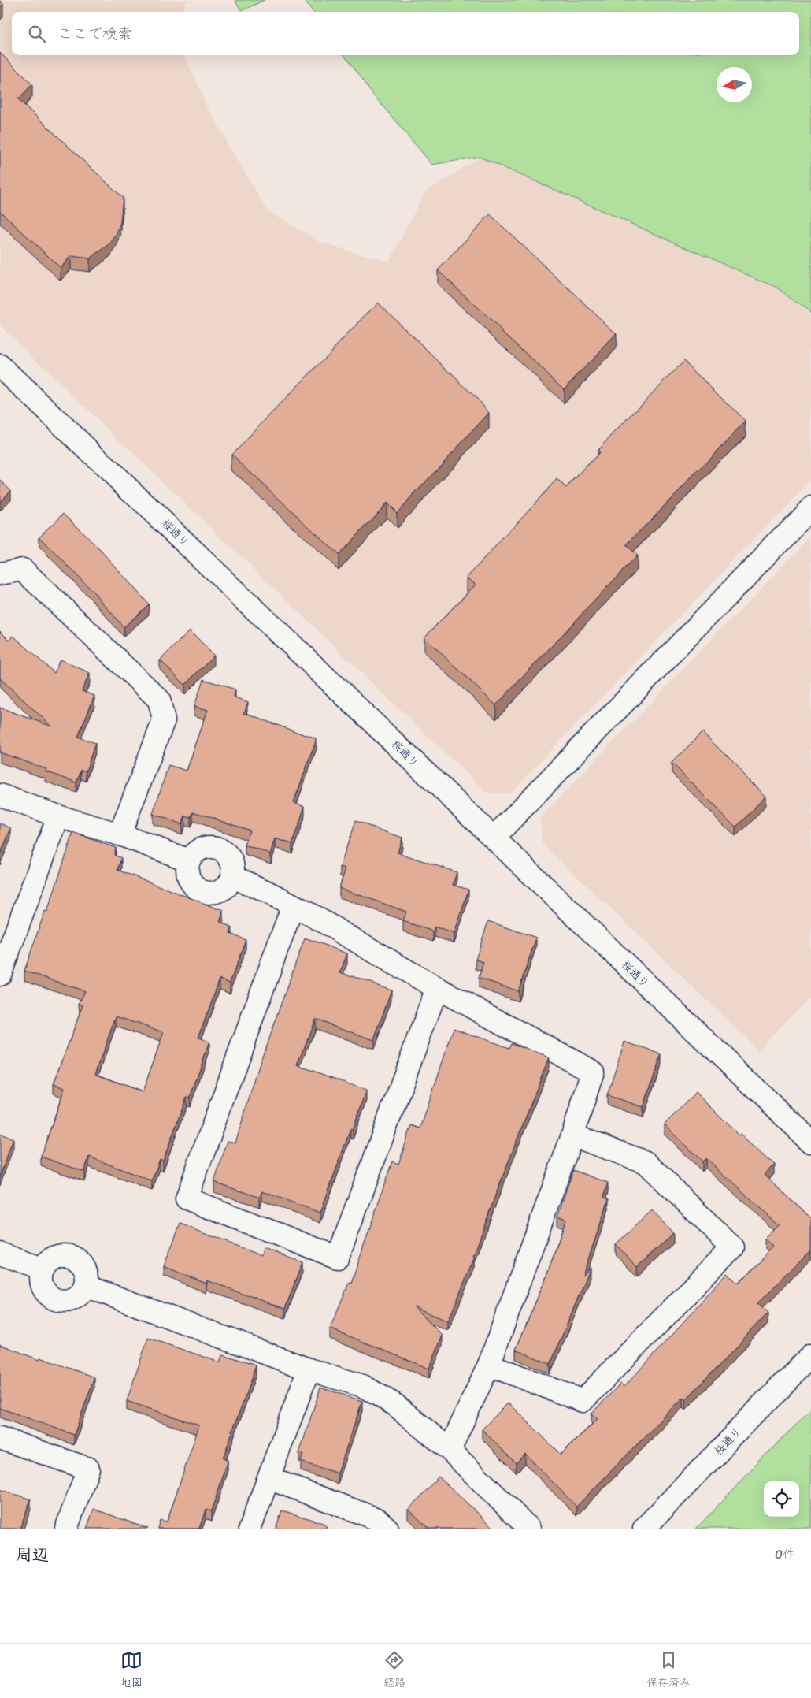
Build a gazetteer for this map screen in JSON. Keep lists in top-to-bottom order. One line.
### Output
{"streets":{"street":["桜通り"]},"north":"left","page":{"search":"ここで検索","heading":["周辺","0件"],"nav":["地図","経路","保存済み"]}}
